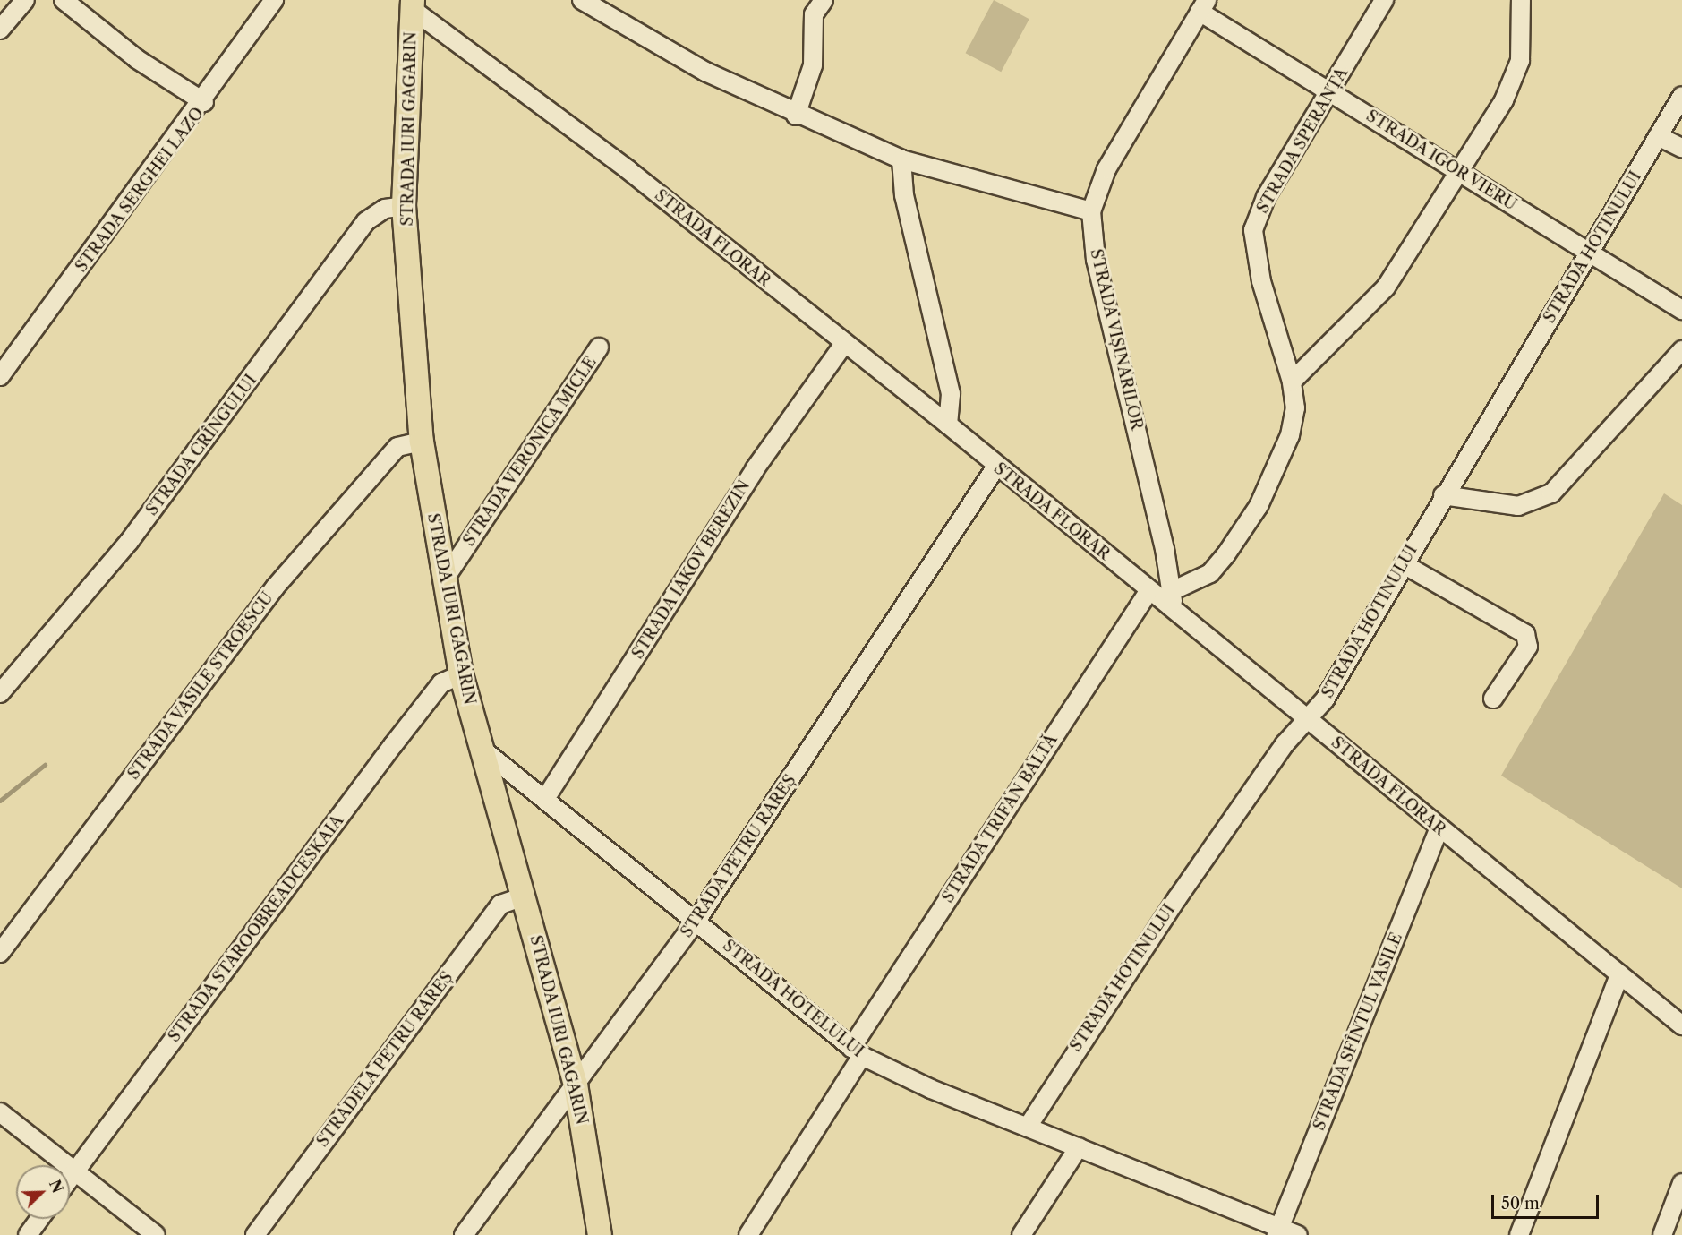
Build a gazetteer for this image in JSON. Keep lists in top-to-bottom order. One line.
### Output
{"streets":{"main road":["STRADA IURI GAGARIN"],"street":["STRADA SPERANȚA","STRADA IGOR VIERU","STRADA SERGHEI LAZO","STRADA FLORAR","STRADA HOTINULUI","STRADA VIȘINARILOR","STRADA CRÎNGULUI","STRADA VERONICA MICLE","STRADA IAKOV BEREZIN","STRADA VASILE STROESCU","STRADA TRIFAN BALTĂ","STRADA PETRU RAREȘ","STRADA STAROOBREADCESKAIA","STRADA HOTELULUI","STRADA SFÎNTUL VASILE","STRADELA PETRU RAREȘ"]},"crossings":[["STRADA IURI GAGARIN","STRADA FLORAR"],["STRADA IURI GAGARIN","STRADA CRÎNGULUI"],["STRADA IURI GAGARIN","STRADA VERONICA MICLE"],["STRADA IURI GAGARIN","STRADA VASILE STROESCU"],["STRADA IURI GAGARIN","STRADA PETRU RAREȘ"],["STRADA IURI GAGARIN","STRADA STAROOBREADCESKAIA"],["STRADA IURI GAGARIN","STRADA HOTELULUI"],["STRADA IURI GAGARIN","STRADELA PETRU RAREȘ"],["STRADA SPERANȚA","STRADA IGOR VIERU"],["STRADA SPERANȚA","STRADA FLORAR"],["STRADA SPERANȚA","STRADA VIȘINARILOR"],["STRADA IGOR VIERU","STRADA HOTINULUI"],["STRADA IGOR VIERU","STRADA VIȘINARILOR"],["STRADA FLORAR","STRADA HOTINULUI"],["STRADA FLORAR","STRADA VIȘINARILOR"],["STRADA FLORAR","STRADA IAKOV BEREZIN"],["STRADA FLORAR","STRADA TRIFAN BALTĂ"],["STRADA FLORAR","STRADA PETRU RAREȘ"],["STRADA FLORAR","STRADA SFÎNTUL VASILE"],["STRADA HOTINULUI","STRADA HOTELULUI"],["STRADA IAKOV BEREZIN","STRADA HOTELULUI"],["STRADA TRIFAN BALTĂ","STRADA HOTELULUI"],["STRADA PETRU RAREȘ","STRADA HOTELULUI"],["STRADA HOTELULUI","STRADA SFÎNTUL VASILE"]],"scale_bar":"50 m","north":"top right"}
